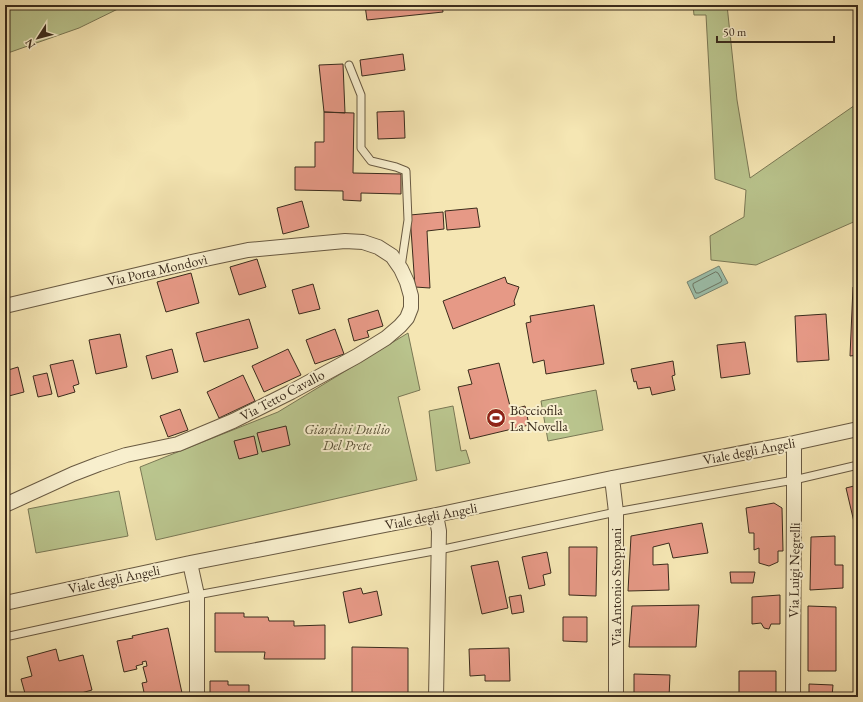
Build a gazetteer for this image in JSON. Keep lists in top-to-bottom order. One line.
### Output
{"streets":{"street":["Via Porta Mondovì","Via Tetto Cavallo","Viale degli Angeli","Via Luigi Negrelli","Via Antonio Stoppani"]},"crossings":[["Via Porta Mondovì","Via Tetto Cavallo"],["Viale degli Angeli","Via Luigi Negrelli"],["Viale degli Angeli","Via Antonio Stoppani"]],"parks":["Giardini Duilio Del Prete"],"places":{"sports":["Bocciofila La Novella"]},"scale_bar":"50 m","north":"bottom left"}
